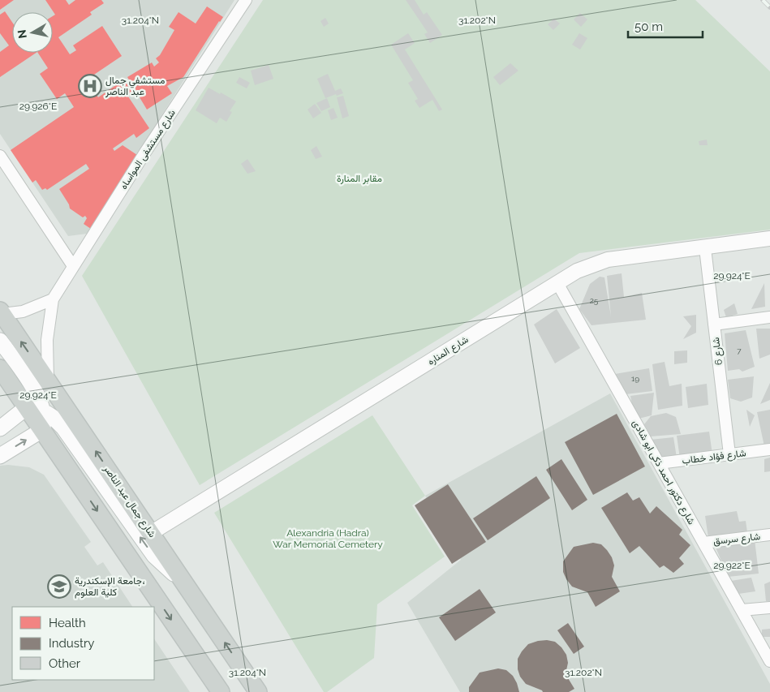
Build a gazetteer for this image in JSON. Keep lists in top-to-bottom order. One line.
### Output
{"streets":{"main road":["شارع جمال عبد الناصر"],"street":["شارع مستشفى المواساه","شارع المناره","شارع 6","شارع فؤاد خطاب","شارع دكتور احمد ذكى ابو شادى","شارع سرسق"]},"crossings":[["شارع مستشفى المواساه","شارع جمال عبد الناصر"],["شارع المناره","شارع 6"],["شارع المناره","شارع دكتور احمد ذكى ابو شادى"],["شارع المناره","شارع جمال عبد الناصر"],["شارع 6","شارع فؤاد خطاب"],["شارع فؤاد خطاب","شارع دكتور احمد ذكى ابو شادى"],["شارع دكتور احمد ذكى ابو شادى","شارع سرسق"]],"parks":["مقابر المنارة","Alexandria (Hadra) War Memorial Cemetery"],"places":{"hospital":["مستشفي جمال عبد الناصر"],"school or university":["جامعة الإسكندرية، كلية العلوم"]},"house_numbers":["25","7","19"],"legend":["Health","Industry","Other"],"scale_bar":"50 m","north":"left","coordinates":["31.204°N","31.202°N","29.926°E","29.924°E","29.922°E"]}
